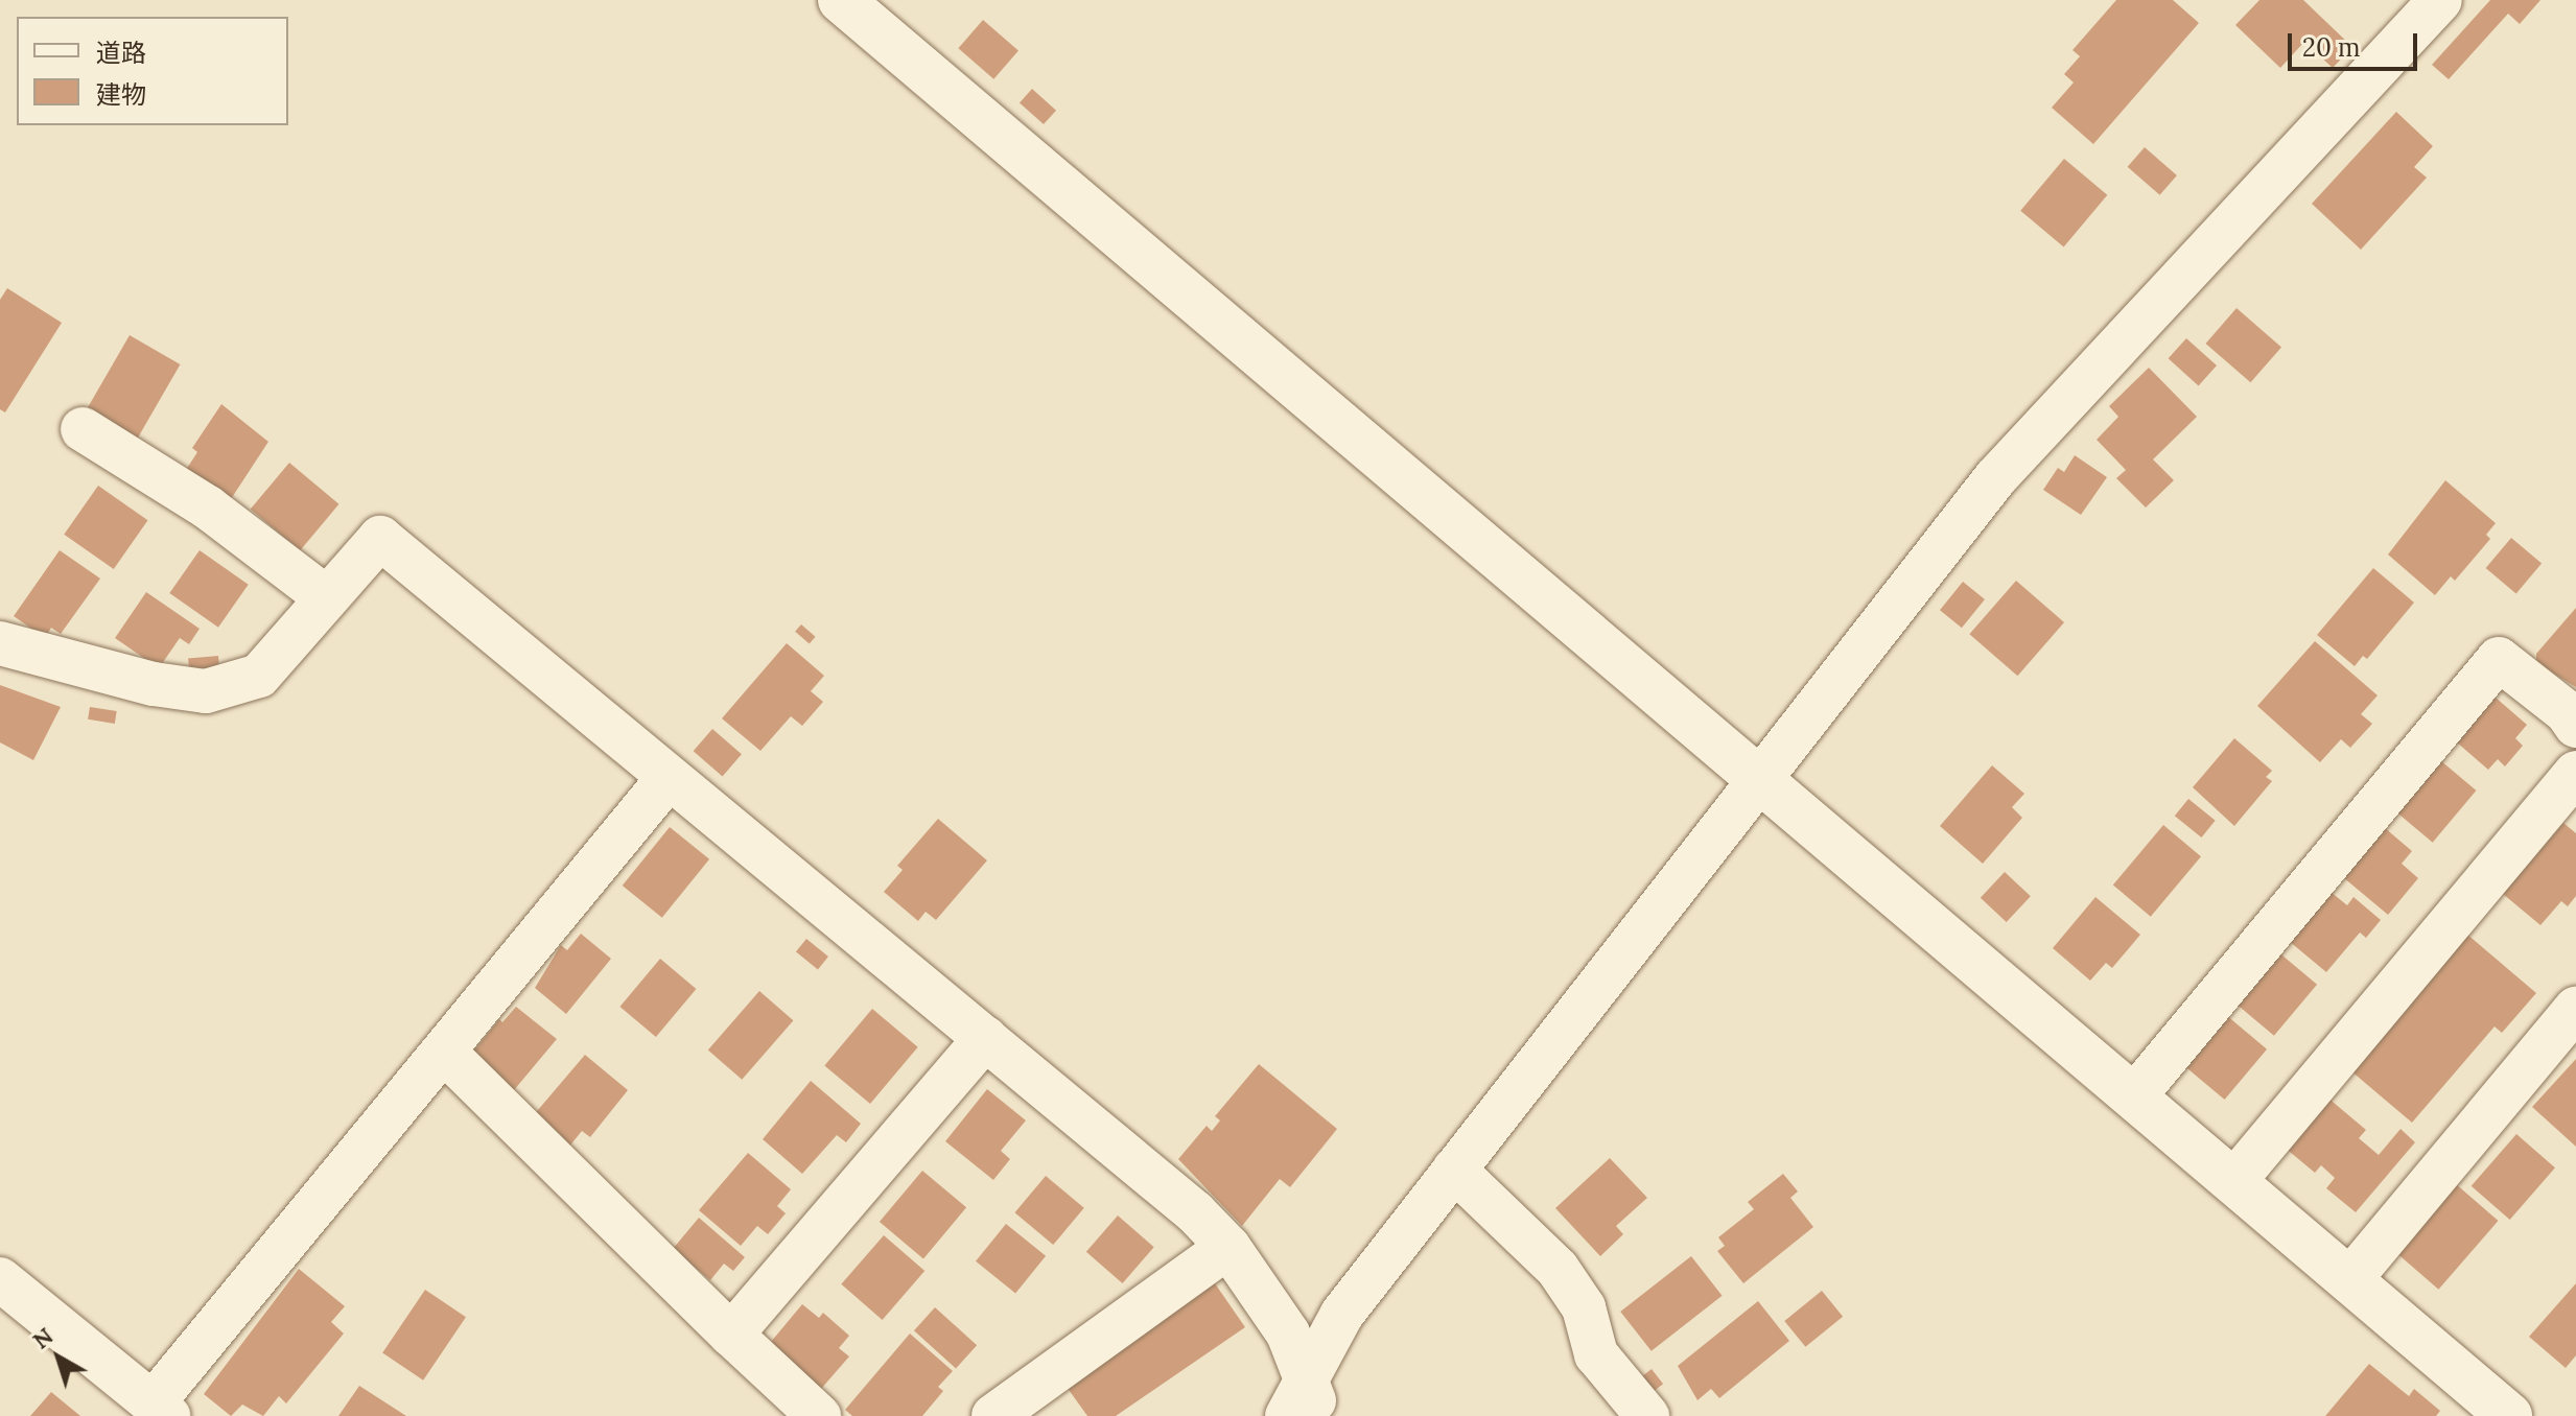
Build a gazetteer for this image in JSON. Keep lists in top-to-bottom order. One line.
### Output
{"legend":["道路","建物"],"scale_bar":"20 m","north":"top left"}
